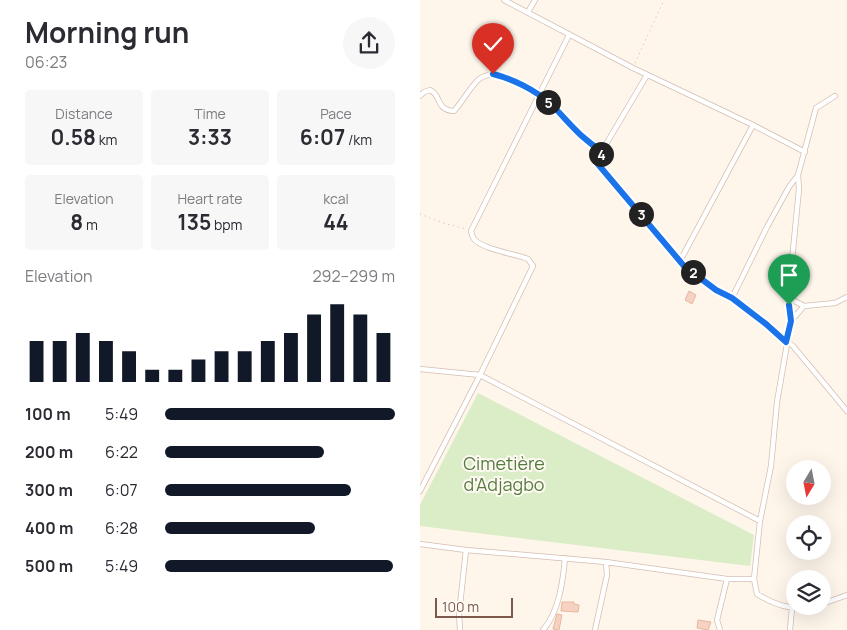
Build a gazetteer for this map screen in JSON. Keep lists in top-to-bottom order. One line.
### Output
{"parks":["Cimetière d'Adjagbo"],"scale_bar":"100 m","north":"bottom","page":{"heading":["Morning run","06:23"],"stats":[["Distance","0.58 km"],["Time","3:33"],["Pace","6:07 /km"],["Elevation","8 m"],["Heart rate","135 bpm"],["kcal","44"]],"pins":["5","4","3","2"],"chart":["Elevation","292–299 m"],"list":[{"name":"100 m","note":"5:49"},{"name":"200 m","note":"6:22"},{"name":"300 m","note":"6:07"},{"name":"400 m","note":"6:28"},{"name":"500 m","note":"5:49"}],"scale":"100 m"}}
